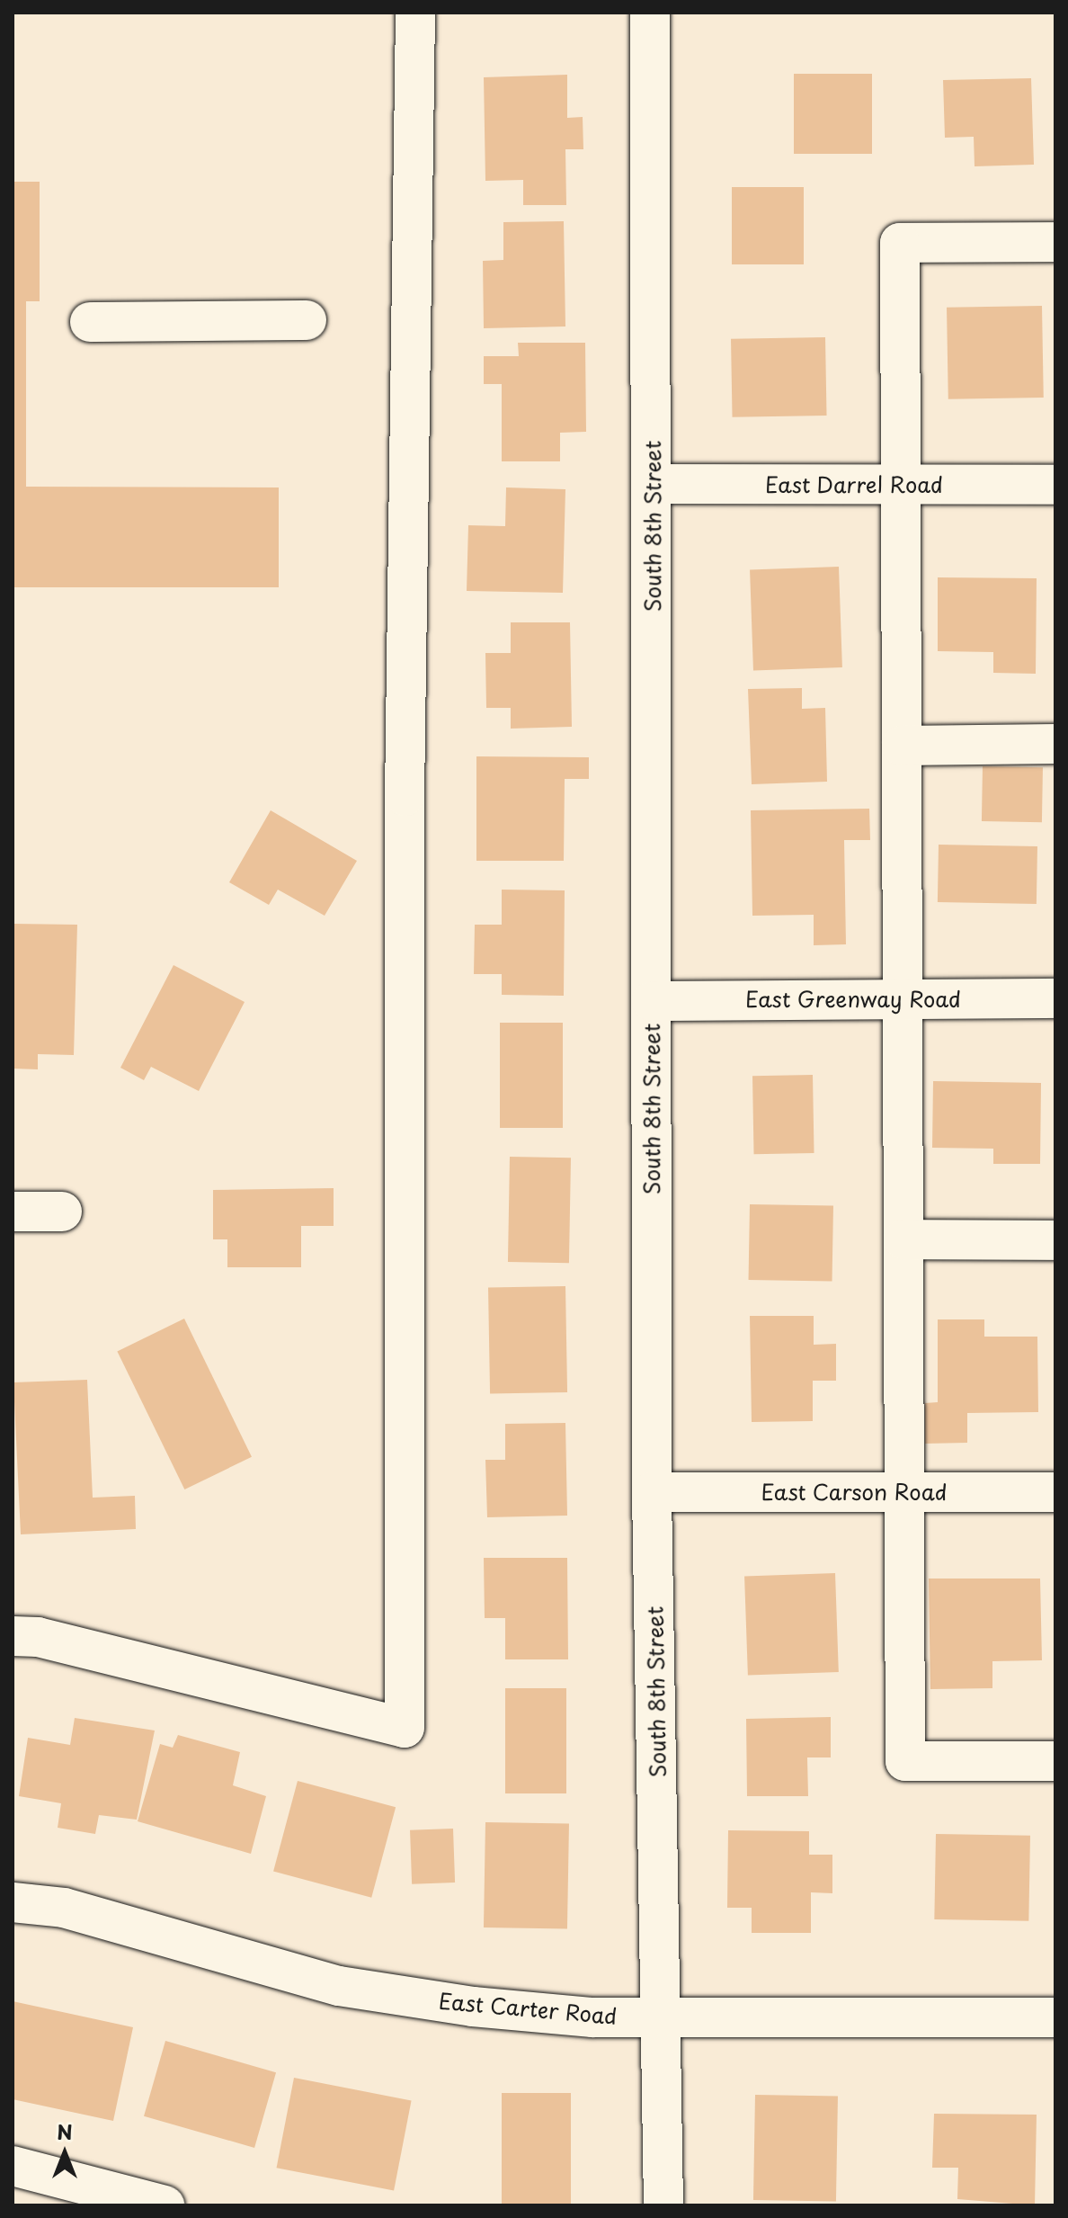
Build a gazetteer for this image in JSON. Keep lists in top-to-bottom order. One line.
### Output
{"streets":{"street":["East Darrel Road","South 8th Street","East Greenway Road","East Carson Road","East Carter Road"]},"crossings":[["East Darrel Road","South 8th Street"],["South 8th Street","East Greenway Road"],["South 8th Street","East Carson Road"],["South 8th Street","East Carter Road"]],"north":"top"}
